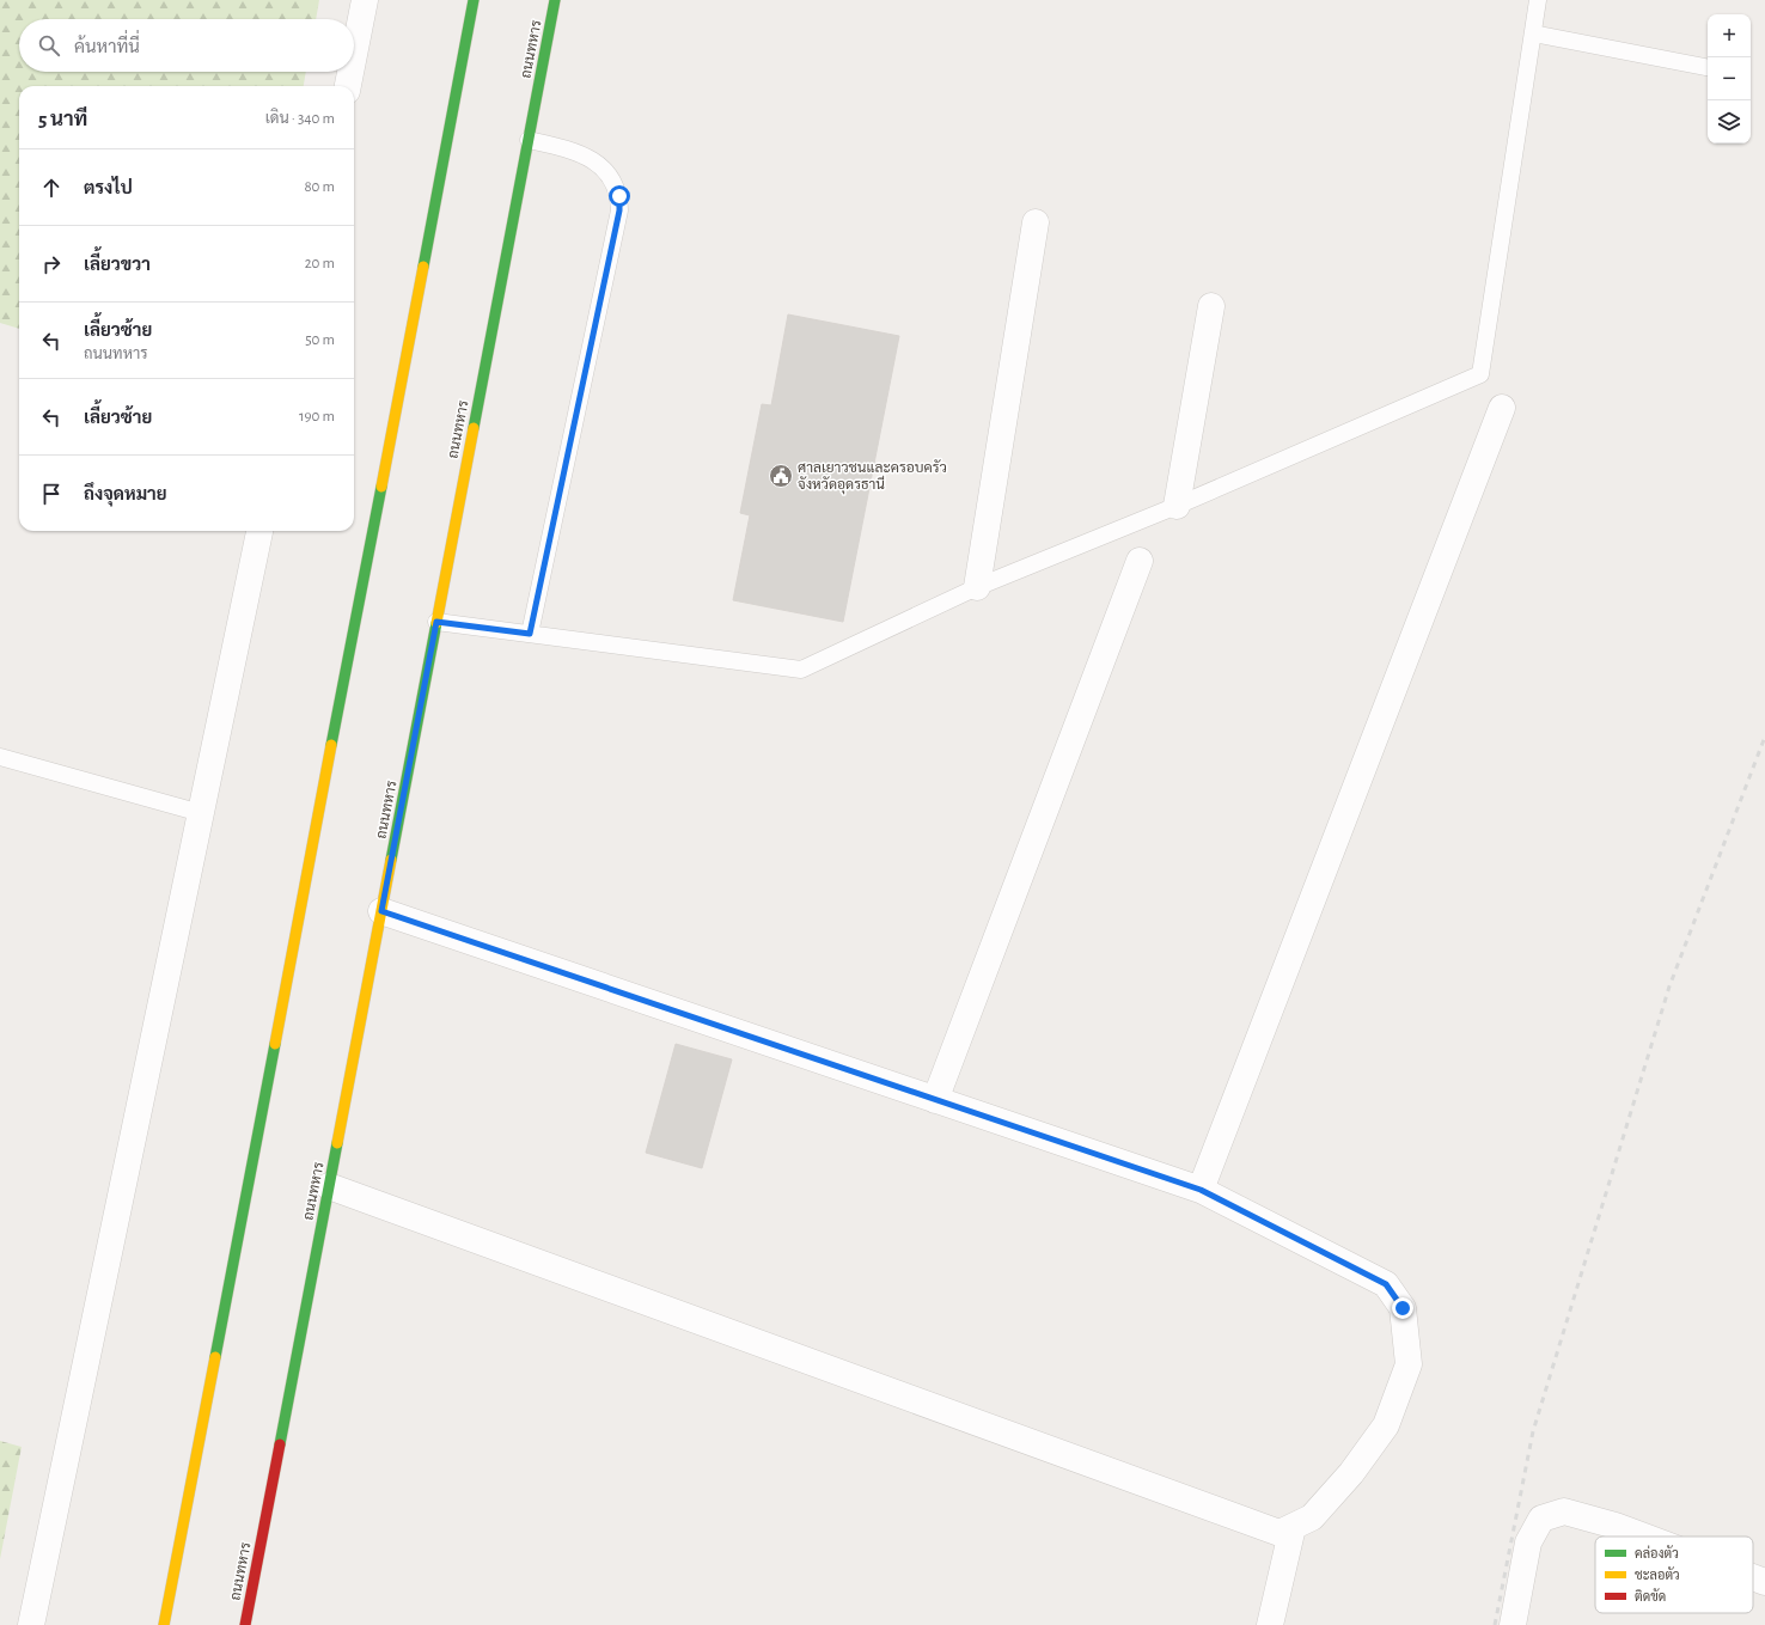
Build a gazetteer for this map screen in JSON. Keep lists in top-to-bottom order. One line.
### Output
{"streets":{"main road":["ถนนทหาร"]},"places":{"public building":["ศาลเยาวชนและครอบครัว จังหวัดอุดรธานี"]},"legend":["คล่องตัว","ชะลอตัว","ติดขัด"],"page":{"map_buttons":["+","−"],"search":"ค้นหาที่นี่","heading":["5 นาที","เดิน · 340 m"],"list":[["ตรงไป","80 m"],["เลี้ยวขวา","20 m"],["เลี้ยวซ้าย","ถนนทหาร","50 m"],["เลี้ยวซ้าย","190 m"],"ถึงจุดหมาย"]}}
